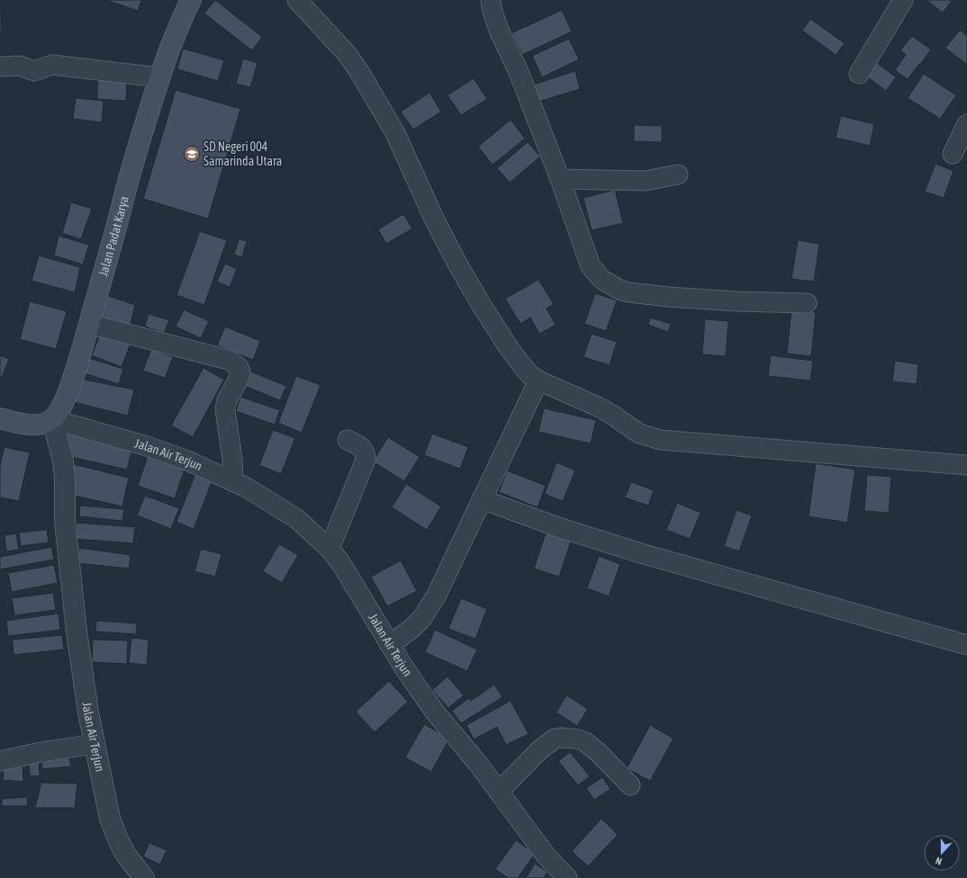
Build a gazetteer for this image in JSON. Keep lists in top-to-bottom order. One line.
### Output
{"streets":{"main road":["Jalan Padat Karya"],"street":["Jalan Air Terjun"]},"crossings":[["Jalan Padat Karya","Jalan Air Terjun"]],"places":{"school or university":["SD Negeri 004 Samarinda Utara"]},"north":"bottom"}
